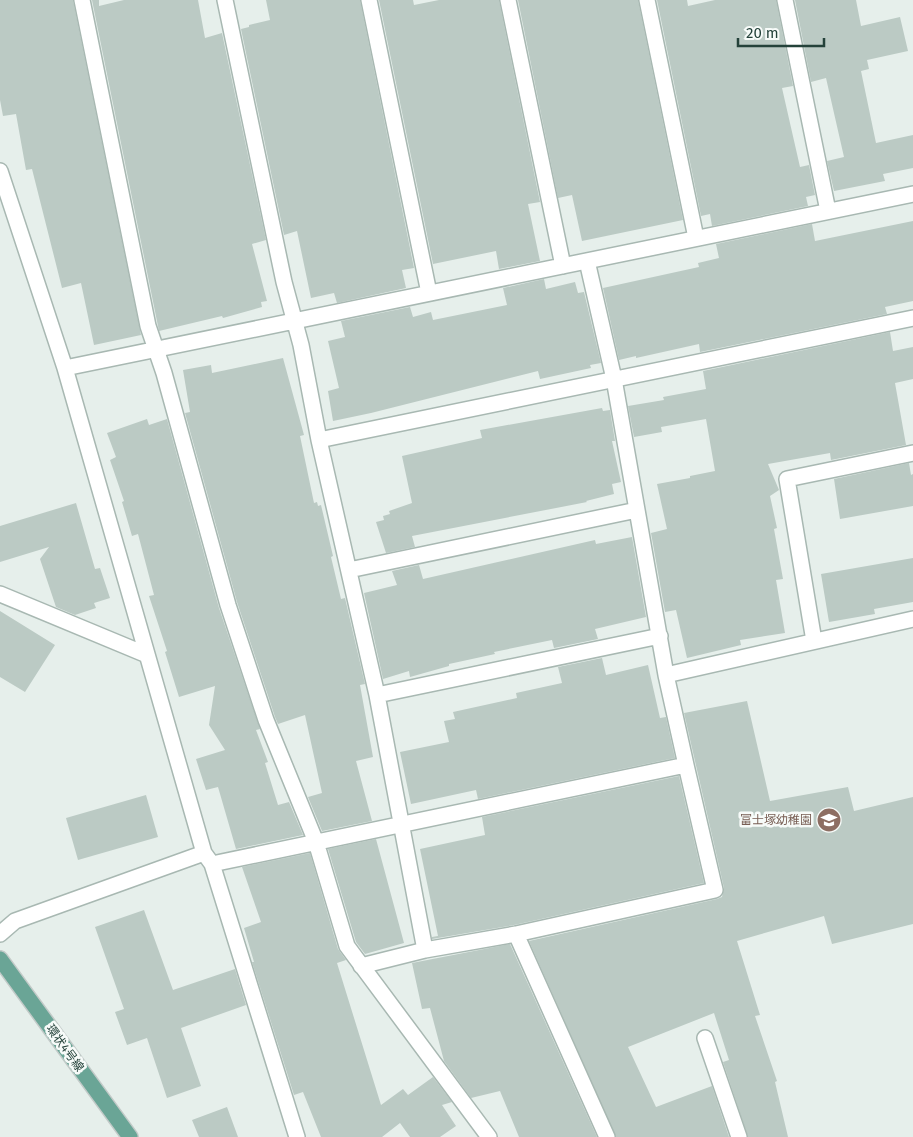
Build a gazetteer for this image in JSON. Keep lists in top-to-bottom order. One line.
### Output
{"streets":{"main road":["環状4号線"]},"places":{"school or university":["富士塚幼稚園"]},"scale_bar":"20 m"}
